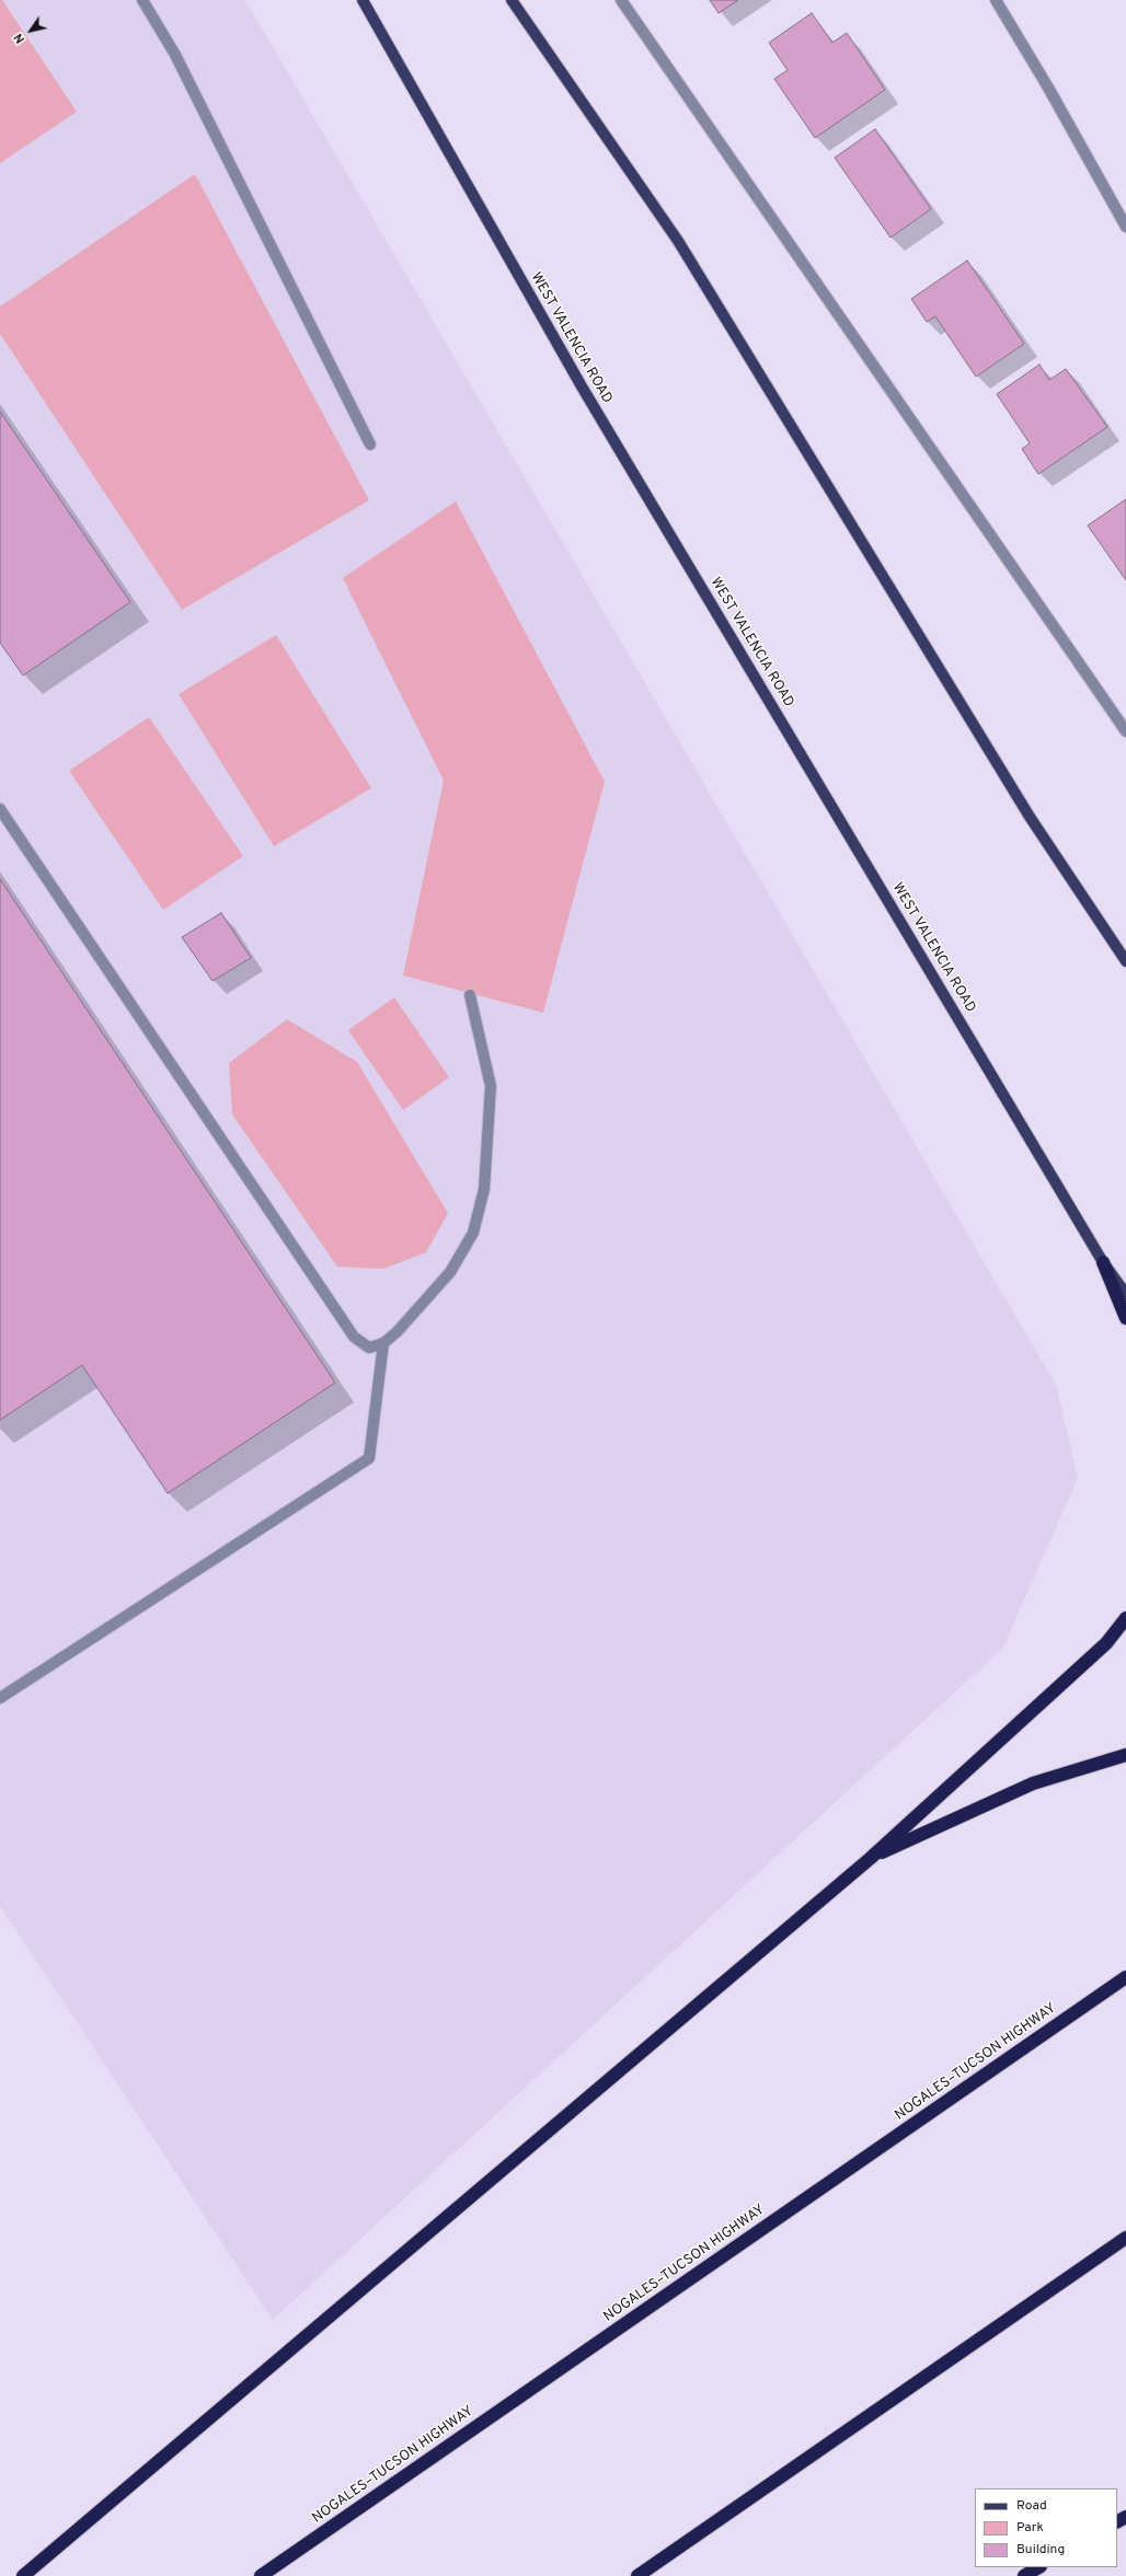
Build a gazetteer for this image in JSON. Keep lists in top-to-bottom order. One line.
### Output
{"streets":{"highway":["NOGALES–TUCSON HIGHWAY"],"main road":["WEST VALENCIA ROAD"]},"legend":["Road","Park","Building"],"north":"bottom left"}
